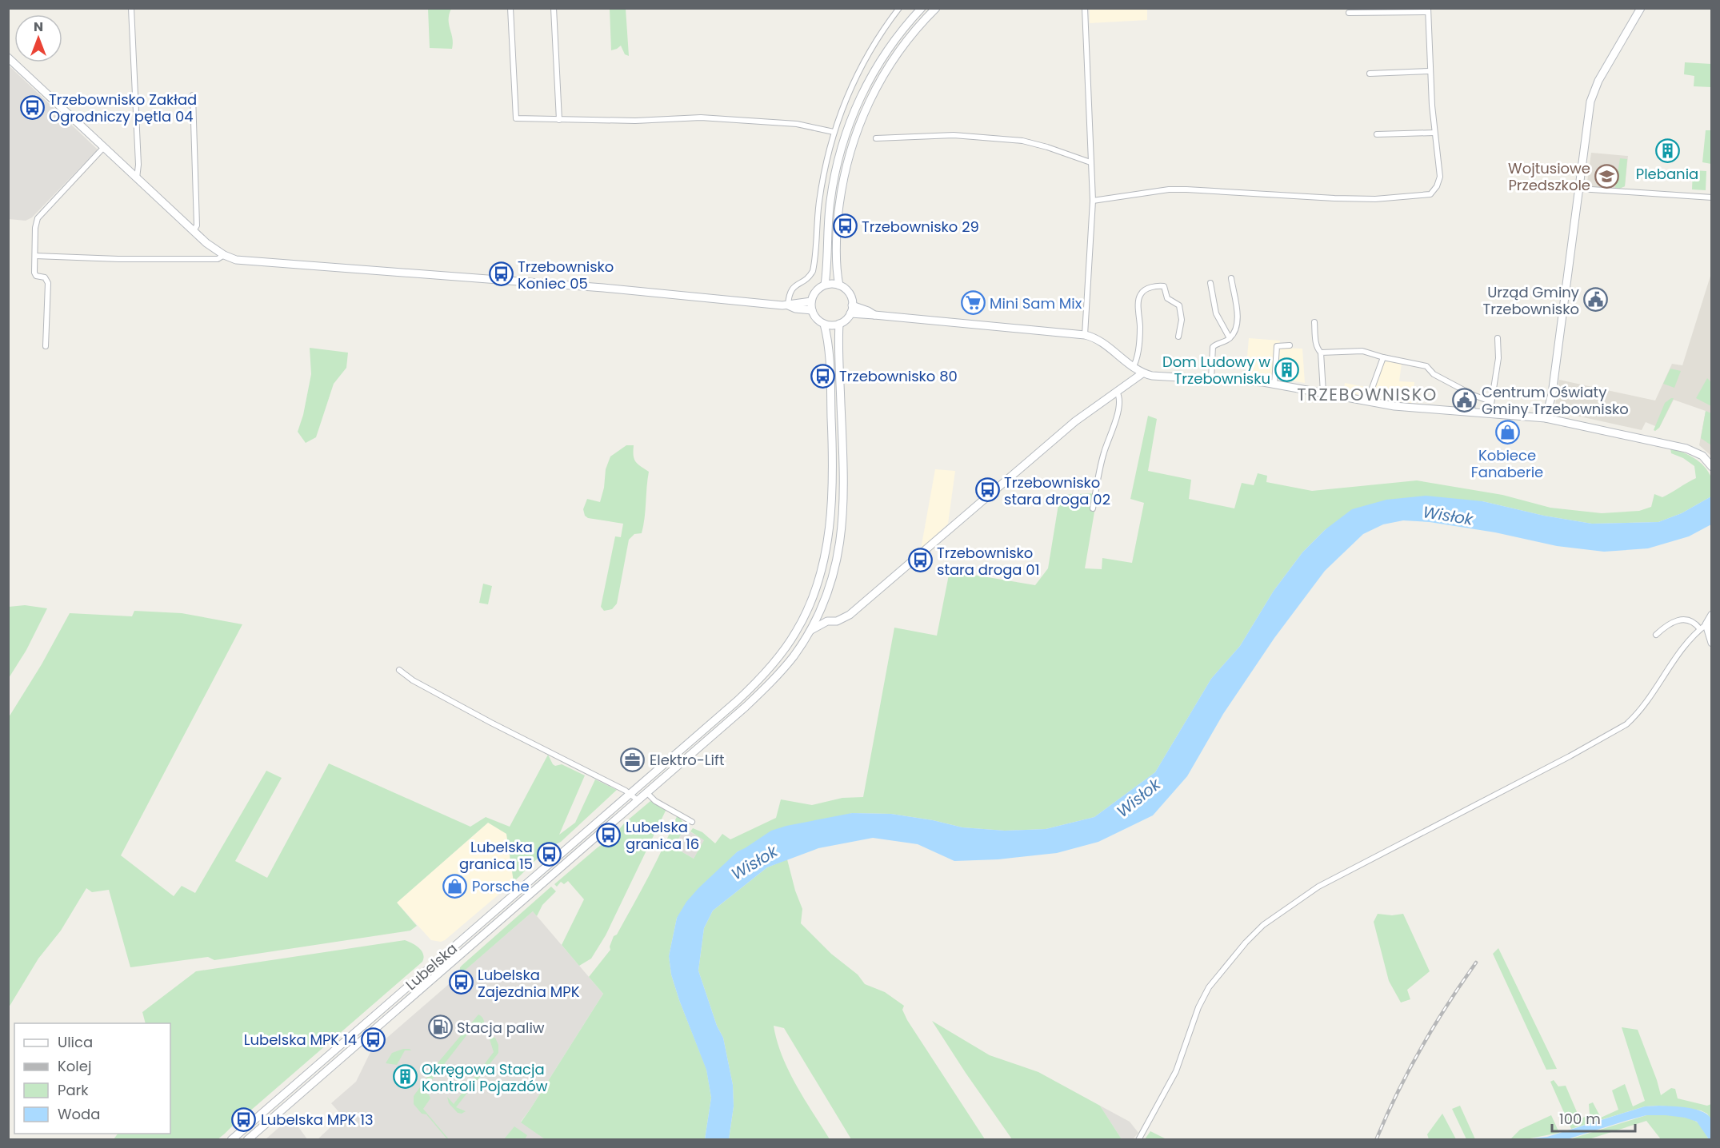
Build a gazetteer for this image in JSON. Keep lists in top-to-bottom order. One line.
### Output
{"streets":{"main road":["Lubelska"]},"districts":["TRZEBOWNISKO"],"water":["Wisłok"],"places":{"bus stop":["Trzebownisko Zakład Ogrodniczy pętla 04","Trzebownisko 29","Trzebownisko Koniec 05","Trzebownisko 80","Trzebownisko stara droga 02","Trzebownisko stara droga 01","Lubelska granica 16","Lubelska granica 15","Lubelska Zajezdnia MPK","Lubelska MPK 14","Lubelska MPK 13"],"building":["Plebania","Dom Ludowy w Trzebownisku","Okręgowa Stacja Kontroli Pojazdów"],"school or university":["Wojtusiowe Przedszkole"],"public building":["Urząd Gminy Trzebownisko","Centrum Oświaty Gminy Trzebownisko"],"supermarket":["Mini Sam Mix"],"shop":["Kobiece Fanaberie","Porsche"],"office":["Elektro-Lift"],"fuel station":["Stacja paliw"]},"legend":["Ulica","Kolej","Park","Woda"],"scale_bar":"100 m","north":"top"}
